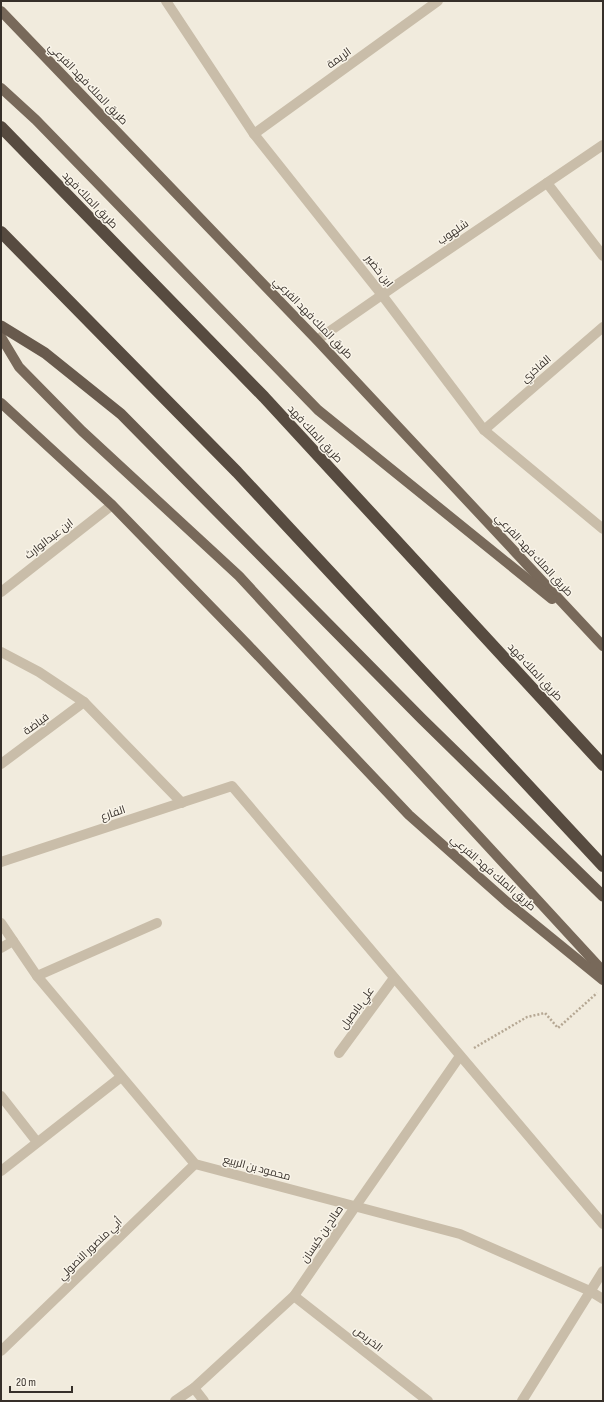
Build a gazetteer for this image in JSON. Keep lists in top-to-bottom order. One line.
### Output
{"streets":{"highway":["طريق الملك فهد"],"main road":["طريق الملك فهد الفرعي"],"street":["الريمة","شلهوب","ابن خضير","الفاخري","ابن عبدالوارث","فياضة","الفارع","علي بابصيل","محمود بن الربيع","صالح بن كيسان","أبي منصور النصولي","الخريص"]},"crossings":[["الريمة","ابن خضير"],["طريق الملك فهد الفرعي","شلهوب"],["طريق الملك فهد الفرعي","ابن عبدالوارث"],["شلهوب","ابن خضير"],["ابن خضير","الفاخري"],["الفارع","علي بابصيل"],["محمود بن الربيع","صالح بن كيسان"],["محمود بن الربيع","أبي منصور النصولي"],["صالح بن كيسان","الخريص"]],"scale_bar":"20 m"}
